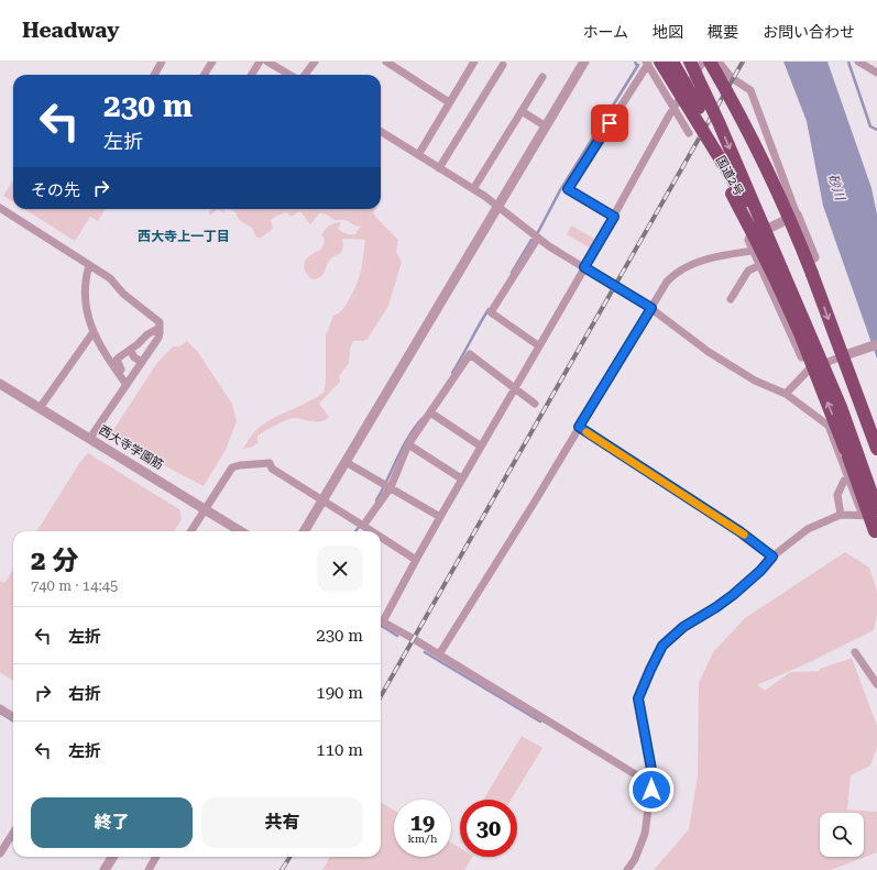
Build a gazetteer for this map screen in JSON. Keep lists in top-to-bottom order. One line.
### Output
{"streets":{"highway":["国道2号"],"street":["西大寺学園筋"]},"districts":["西大寺上一丁目"],"water":["砂川"],"page":{"header":"Headway","nav":["ホーム","地図","概要","お問い合わせ"],"turn":["230 m","左折"],"then":"その先","heading":["2 分","740 m · 14:45"],"list":[{"name":"左折","value":"230 m"},{"name":"右折","value":"190 m"},{"name":"左折","value":"110 m"}],"buttons":["終了","共有"],"speed":"19 km/h","limit":"30"}}
